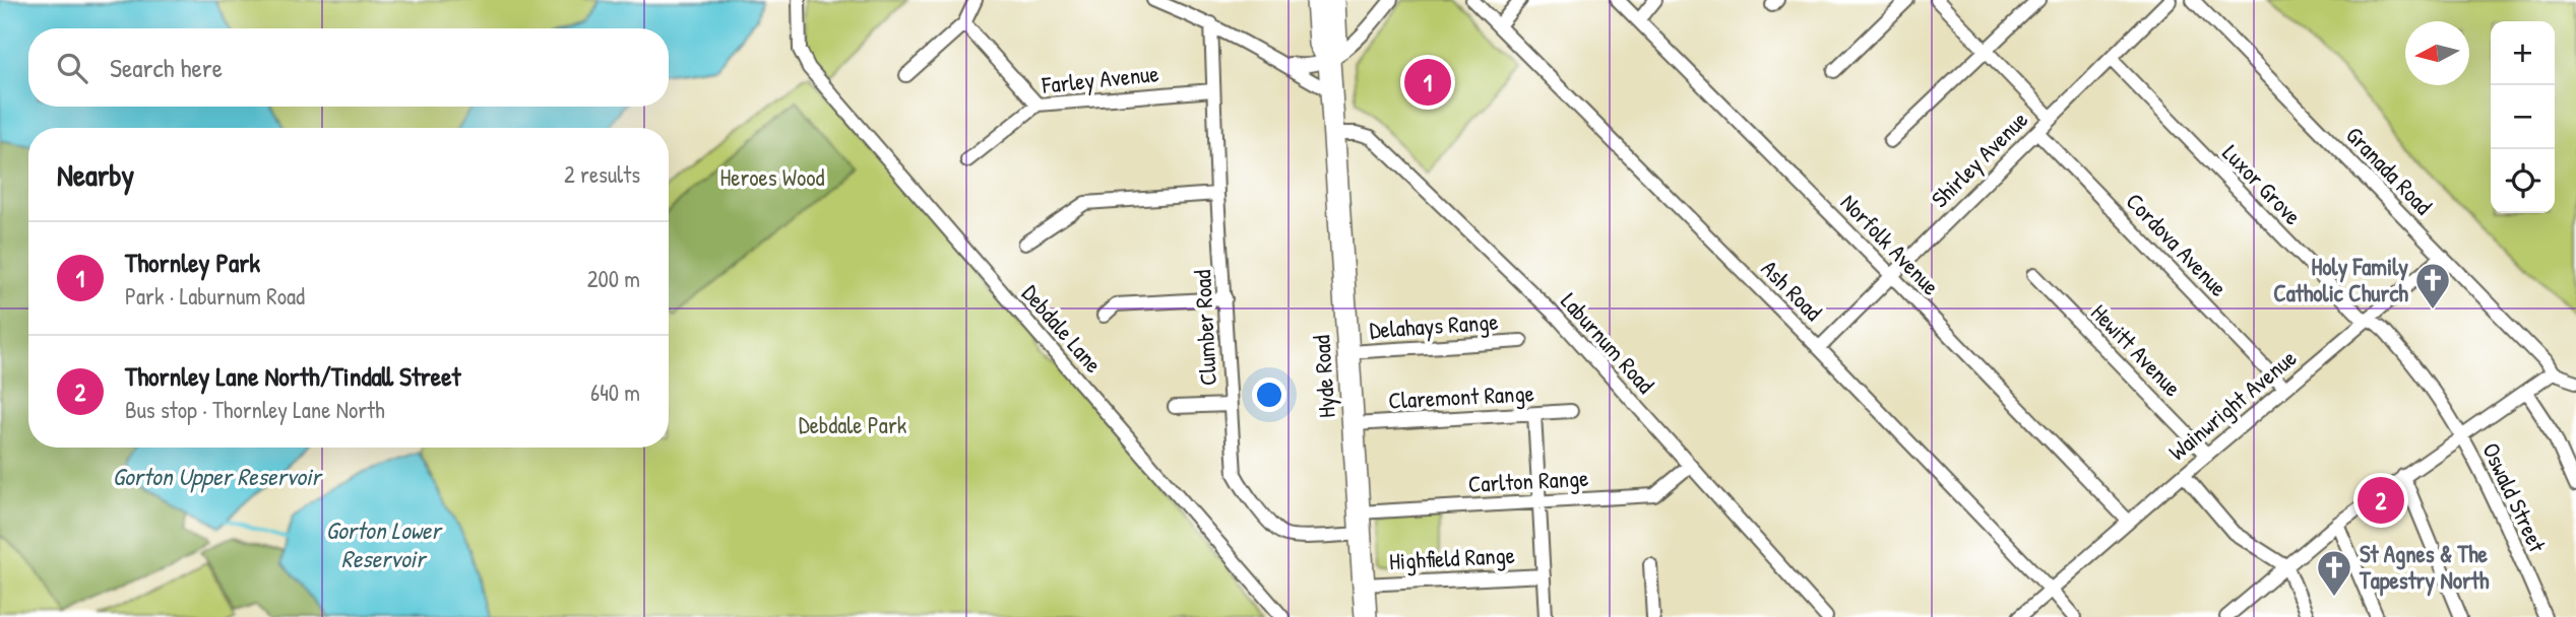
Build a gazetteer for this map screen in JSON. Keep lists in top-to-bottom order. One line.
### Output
{"streets":{"highway":["Hyde Road"],"street":["Farley Avenue","Shirley Avenue","Granada Road","Luxor Grove","Norfolk Avenue","Cordova Avenue","Ash Road","Delahays Range","Clumber Road","Debdale Lane","Laburnum Road","Hewitt Avenue","Claremont Range","Wainwright Avenue","Carlton Range","Oswald Street","Highfield Range"]},"crossings":[["Farley Avenue","Clumber Road"],["Shirley Avenue","Luxor Grove"],["Shirley Avenue","Norfolk Avenue"],["Shirley Avenue","Cordova Avenue"],["Shirley Avenue","Ash Road"],["Granada Road","Wainwright Avenue"],["Luxor Grove","Wainwright Avenue"],["Luxor Grove","Oswald Street"],["Norfolk Avenue","Wainwright Avenue"],["Cordova Avenue","Wainwright Avenue"],["Ash Road","Wainwright Avenue"],["Delahays Range","Hyde Road"],["Clumber Road","Hyde Road"],["Clumber Road","Carlton Range"],["Laburnum Road","Hyde Road"],["Laburnum Road","Carlton Range"],["Hewitt Avenue","Wainwright Avenue"],["Hyde Road","Claremont Range"],["Hyde Road","Carlton Range"],["Hyde Road","Highfield Range"]],"water":["Gorton Upper Reservoir","Gorton Lower Reservoir"],"parks":["Heroes Wood","Debdale Park"],"places":{"church":["Holy Family Catholic Church","St Agnes & The Tapestry North"]},"north":"left","page":{"map_buttons":["+","−"],"search":"Search here","pins":["1","2"],"heading":["Nearby","2 results"],"list":[{"mark":"1","name":"Thornley Park","note":"Park · Laburnum Road","value":"200 m"},{"mark":"2","name":"Thornley Lane North/Tindall Street","note":"Bus stop · Thornley Lane North","value":"640 m"}]}}
